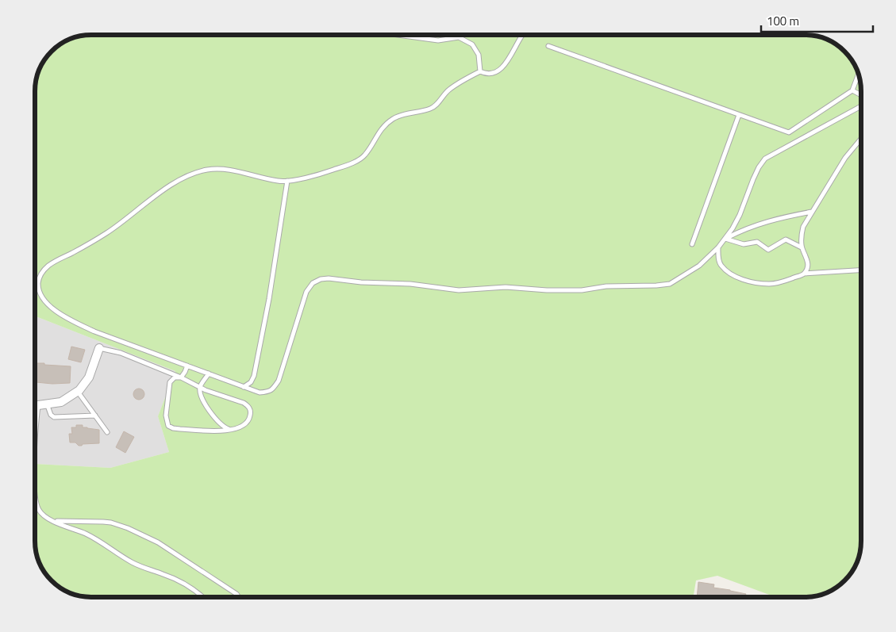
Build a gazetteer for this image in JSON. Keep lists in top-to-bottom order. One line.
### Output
{"scale_bar":"100 m"}
